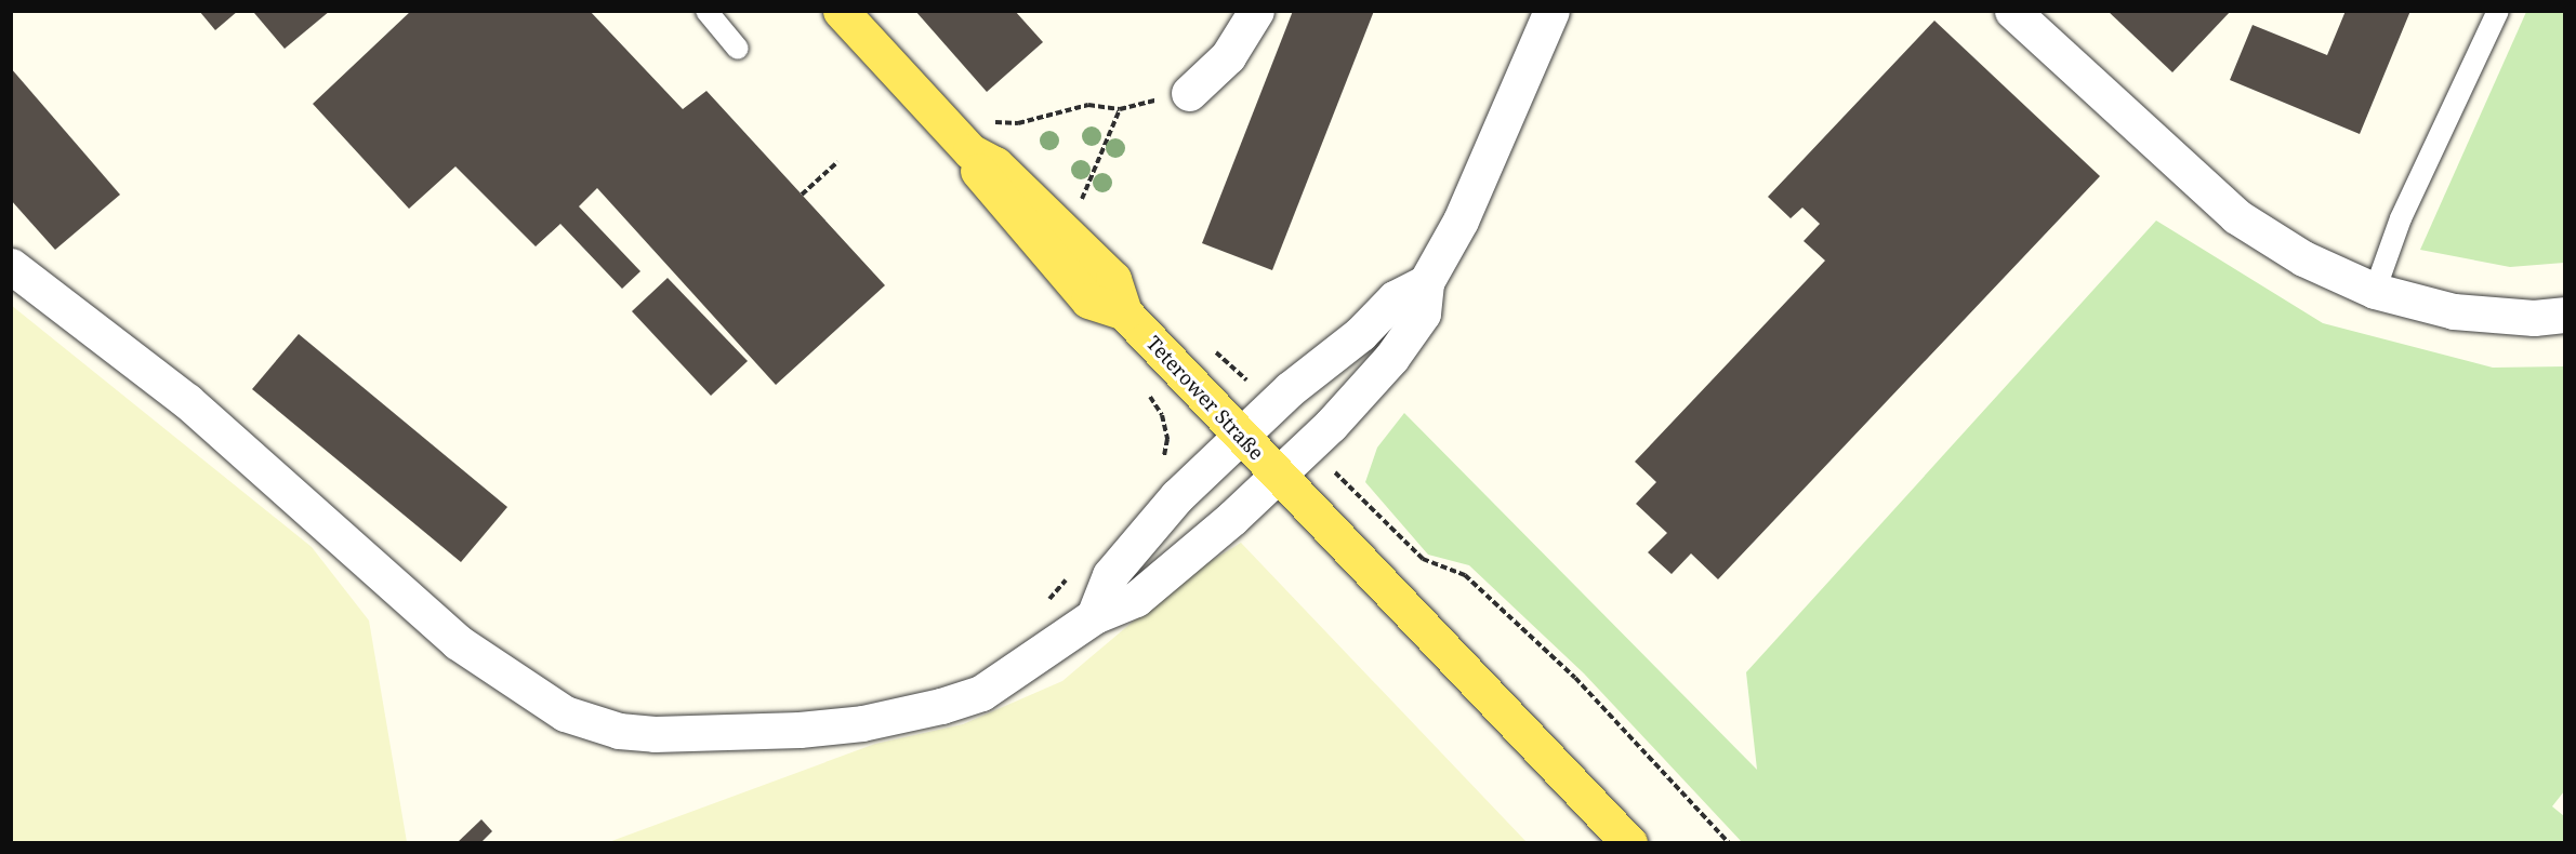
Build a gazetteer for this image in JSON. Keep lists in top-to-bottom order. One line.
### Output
{"streets":{"main road":["Teterower Straße"]}}
